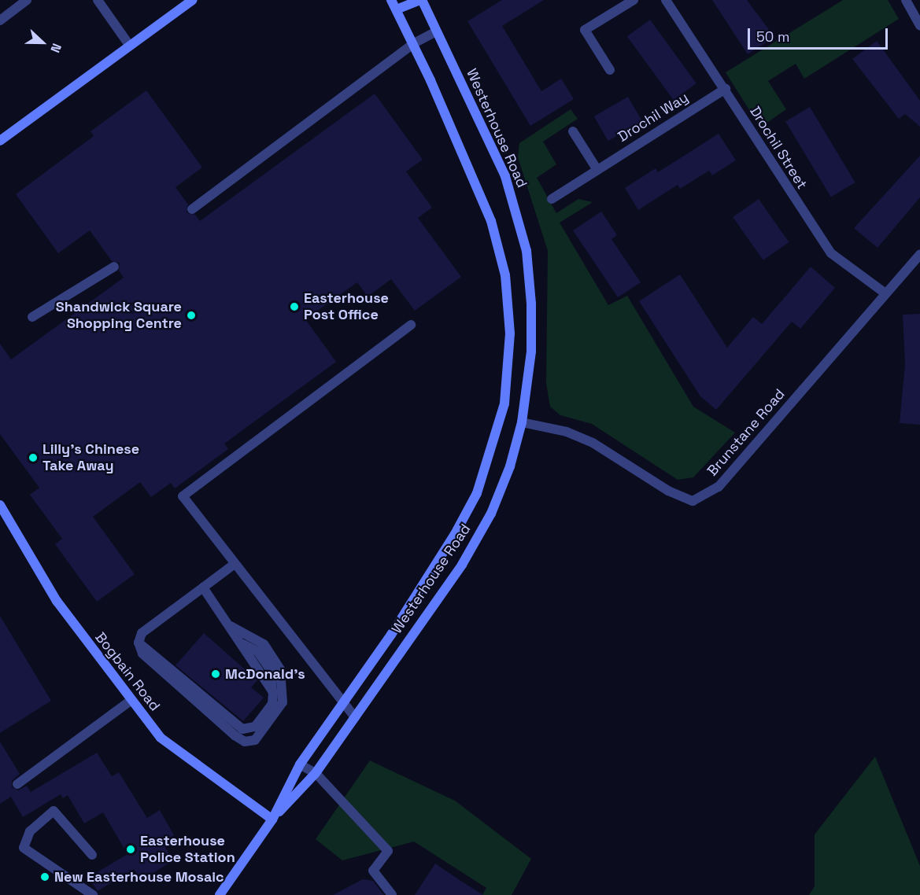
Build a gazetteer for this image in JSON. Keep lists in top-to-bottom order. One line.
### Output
{"streets":{"street":["Drochil Way","Westerhouse Road","Drochil Street","Brunstane Road","Bogbain Road"]},"crossings":[["Drochil Way","Drochil Street"],["Westerhouse Road","Brunstane Road"],["Westerhouse Road","Bogbain Road"],["Drochil Street","Brunstane Road"]],"places":["Easterhouse Post Office","Shandwick Square Shopping Centre","Lilly's Chinese Take Away","McDonald's","Easterhouse Police Station","New Easterhouse Mosaic"],"scale_bar":"50 m","north":"right"}
